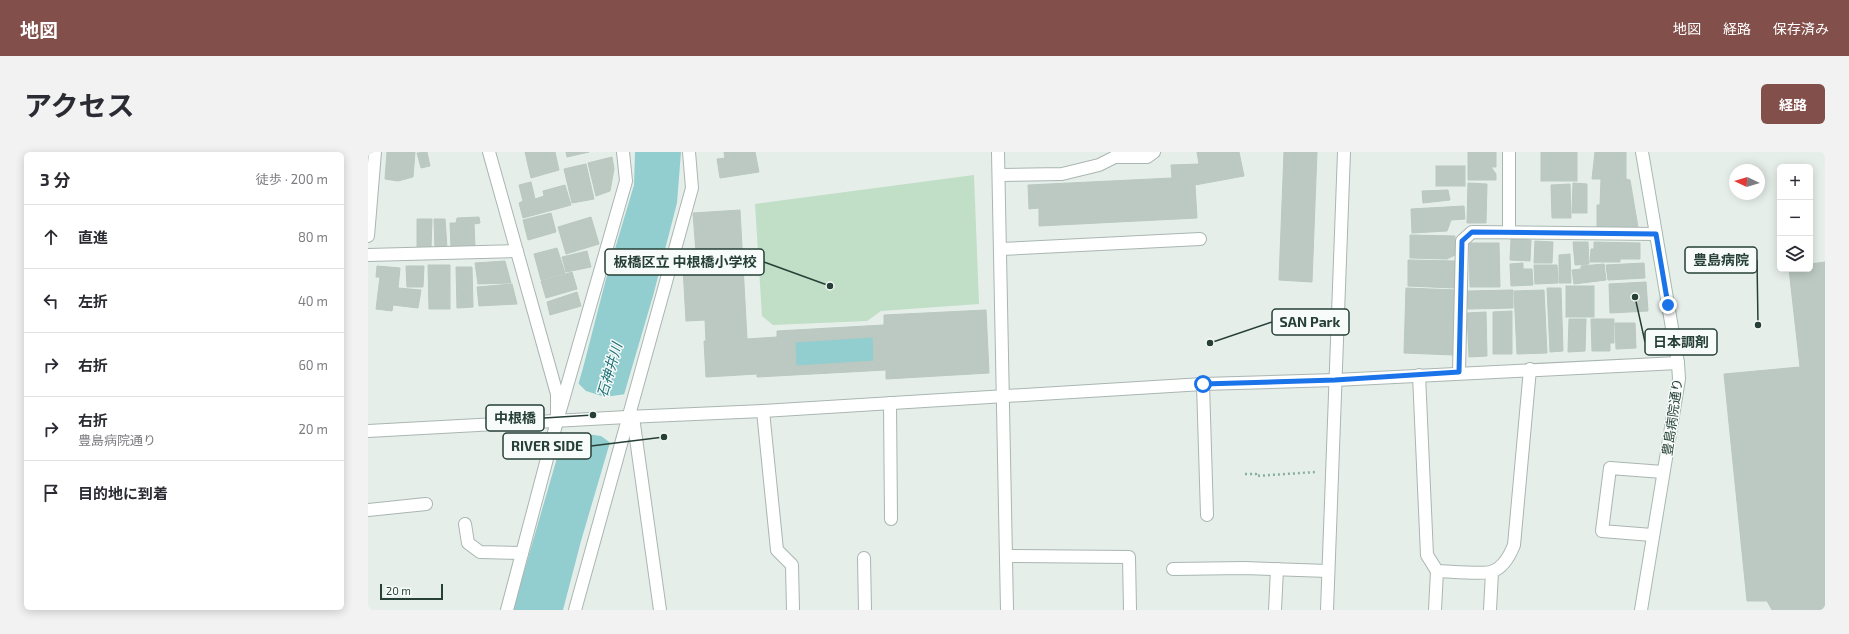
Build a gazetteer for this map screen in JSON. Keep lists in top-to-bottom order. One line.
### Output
{"streets":{"street":["豊島病院通り"]},"water":["石神井川"],"places":["板橋区立 中根橋小学校","日本調剤","豊島病院","SAN Park","中根橋","RIVER SIDE"],"scale_bar":"20 m","north":"left","page":{"header":"地図","nav":["地図","経路","保存済み"],"title":"アクセス","buttons":"経路","heading":["3 分","徒歩 · 200 m"],"map_buttons":["+","−"],"list":[["直進","80 m"],["左折","40 m"],["右折","60 m"],["右折","豊島病院通り","20 m"],"目的地に到着"],"scale":"20 m"}}
